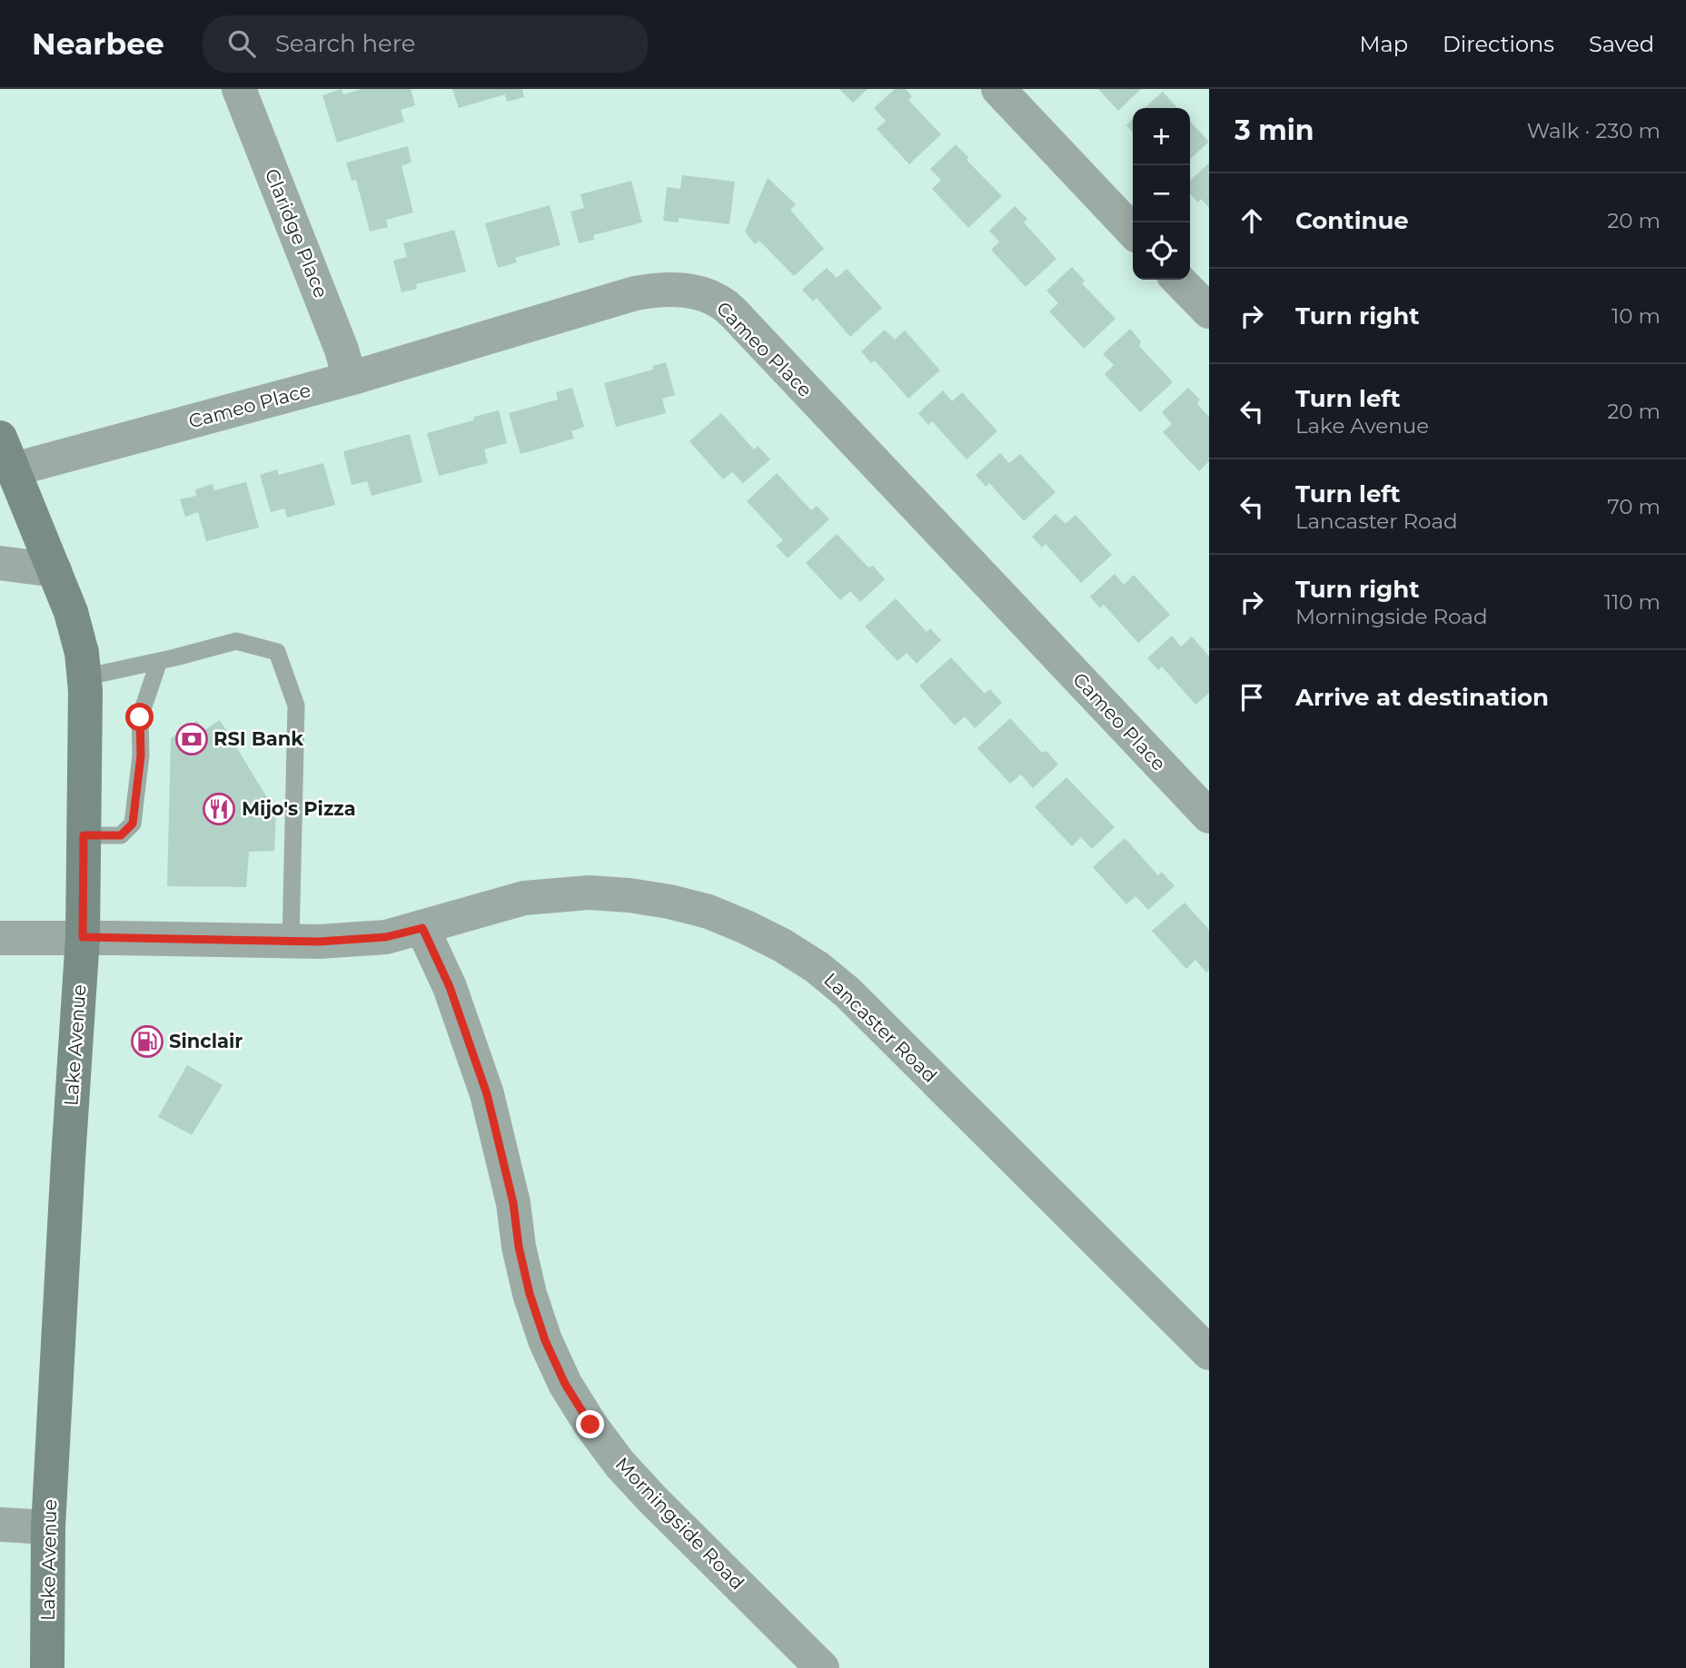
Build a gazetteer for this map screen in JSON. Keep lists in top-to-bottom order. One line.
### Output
{"streets":{"street":["Claridge Place","Cameo Place","Lancaster Road","Lake Avenue","Morningside Road"]},"crossings":[["Claridge Place","Cameo Place"],["Cameo Place","Lake Avenue"],["Lancaster Road","Lake Avenue"],["Lancaster Road","Morningside Road"]],"places":{"bank":["RSI Bank"],"restaurant":["Mijo's Pizza"],"fuel station":["Sinclair"]},"page":{"header":"Nearbee","search":"Search here","nav":["Map","Directions","Saved"],"heading":["3 min","Walk · 230 m"],"map_buttons":["+","−"],"list":[["Continue","20 m"],["Turn right","10 m"],["Turn left","Lake Avenue","20 m"],["Turn left","Lancaster Road","70 m"],["Turn right","Morningside Road","110 m"],"Arrive at destination"]}}
